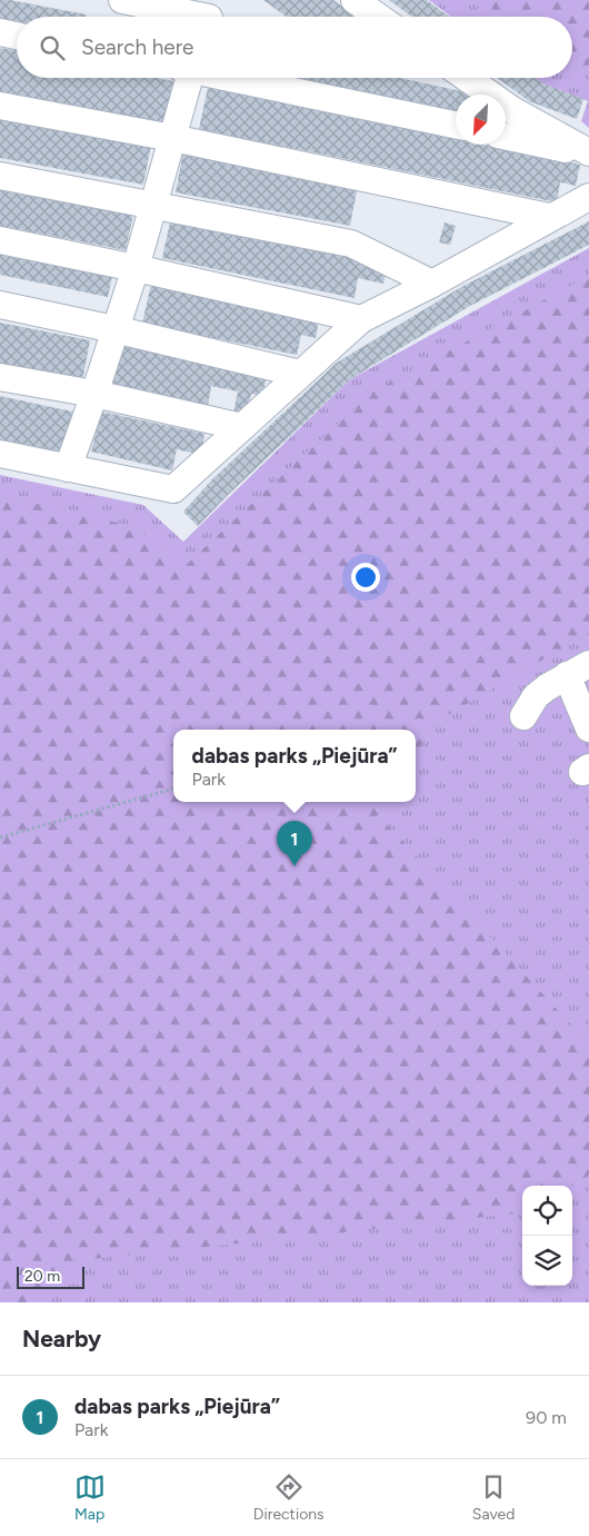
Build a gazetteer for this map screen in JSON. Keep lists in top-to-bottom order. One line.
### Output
{"scale_bar":"20 m","north":"bottom left","page":{"search":"Search here","popup":["dabas parks „Piejūra”","Park"],"pins":"1","scale":"20 m","heading":"Nearby","list":[{"mark":"1","name":"dabas parks „Piejūra”","note":"Park","value":"90 m"}],"nav":["Map","Directions","Saved"]}}
